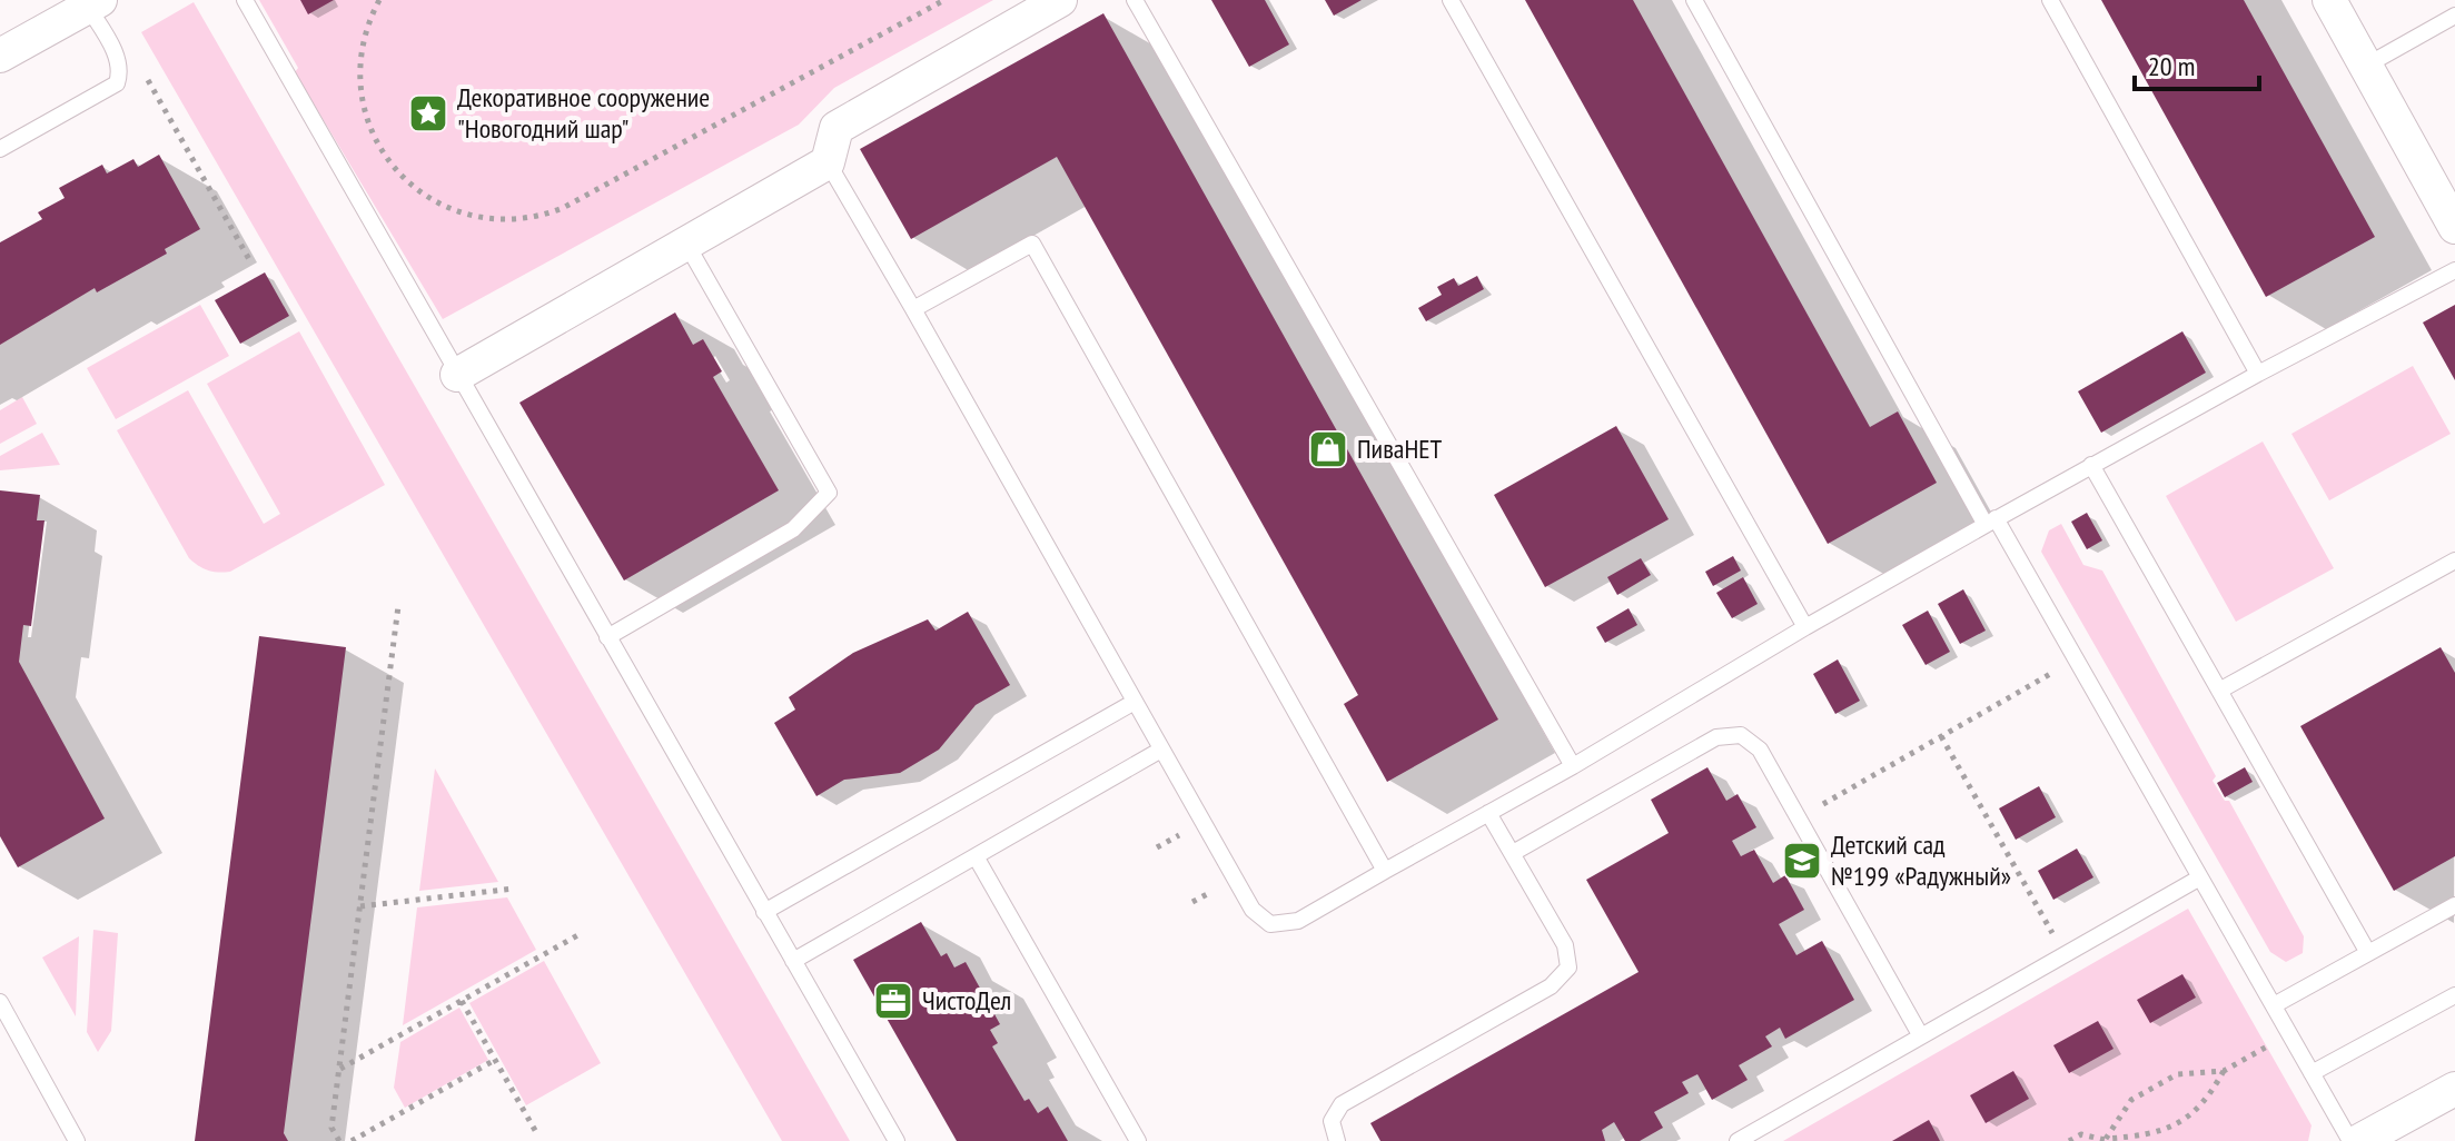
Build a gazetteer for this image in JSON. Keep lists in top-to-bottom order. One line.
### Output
{"places":{"place":["Декоративное сооружение \"Новогодний шар\""],"shop":["ПиваНЕТ"],"school or university":["Детский сад №199 «Радужный»"],"office":["ЧистоДел"]},"scale_bar":"20 m"}
